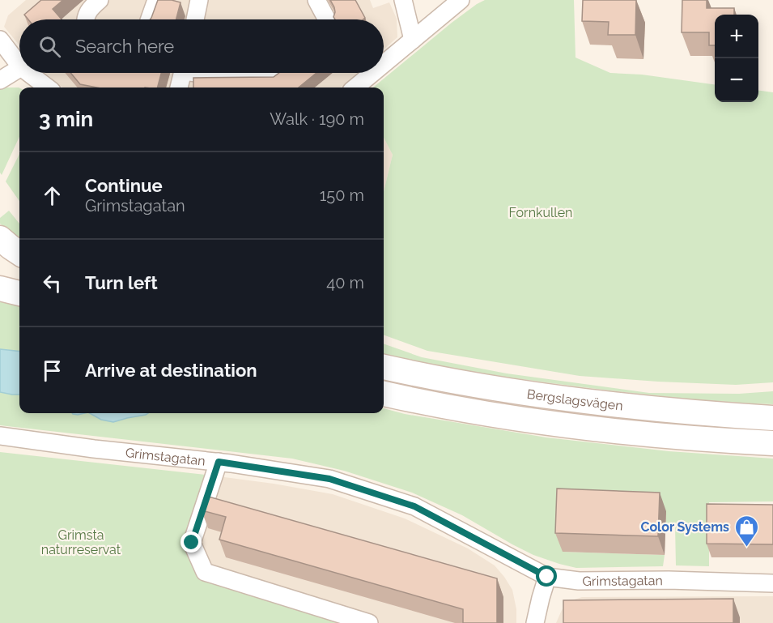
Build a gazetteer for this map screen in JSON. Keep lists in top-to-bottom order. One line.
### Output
{"streets":{"main road":["Bergslagsvägen"],"street":["Grimstagatan"]},"parks":["Fornkullen","Grimsta naturreservat"],"places":{"shop":["Color Systems"]},"page":{"map_buttons":["+","−"],"search":"Search here","heading":["3 min","Walk · 190 m"],"list":[["Continue","Grimstagatan","150 m"],["Turn left","40 m"],"Arrive at destination"]}}
